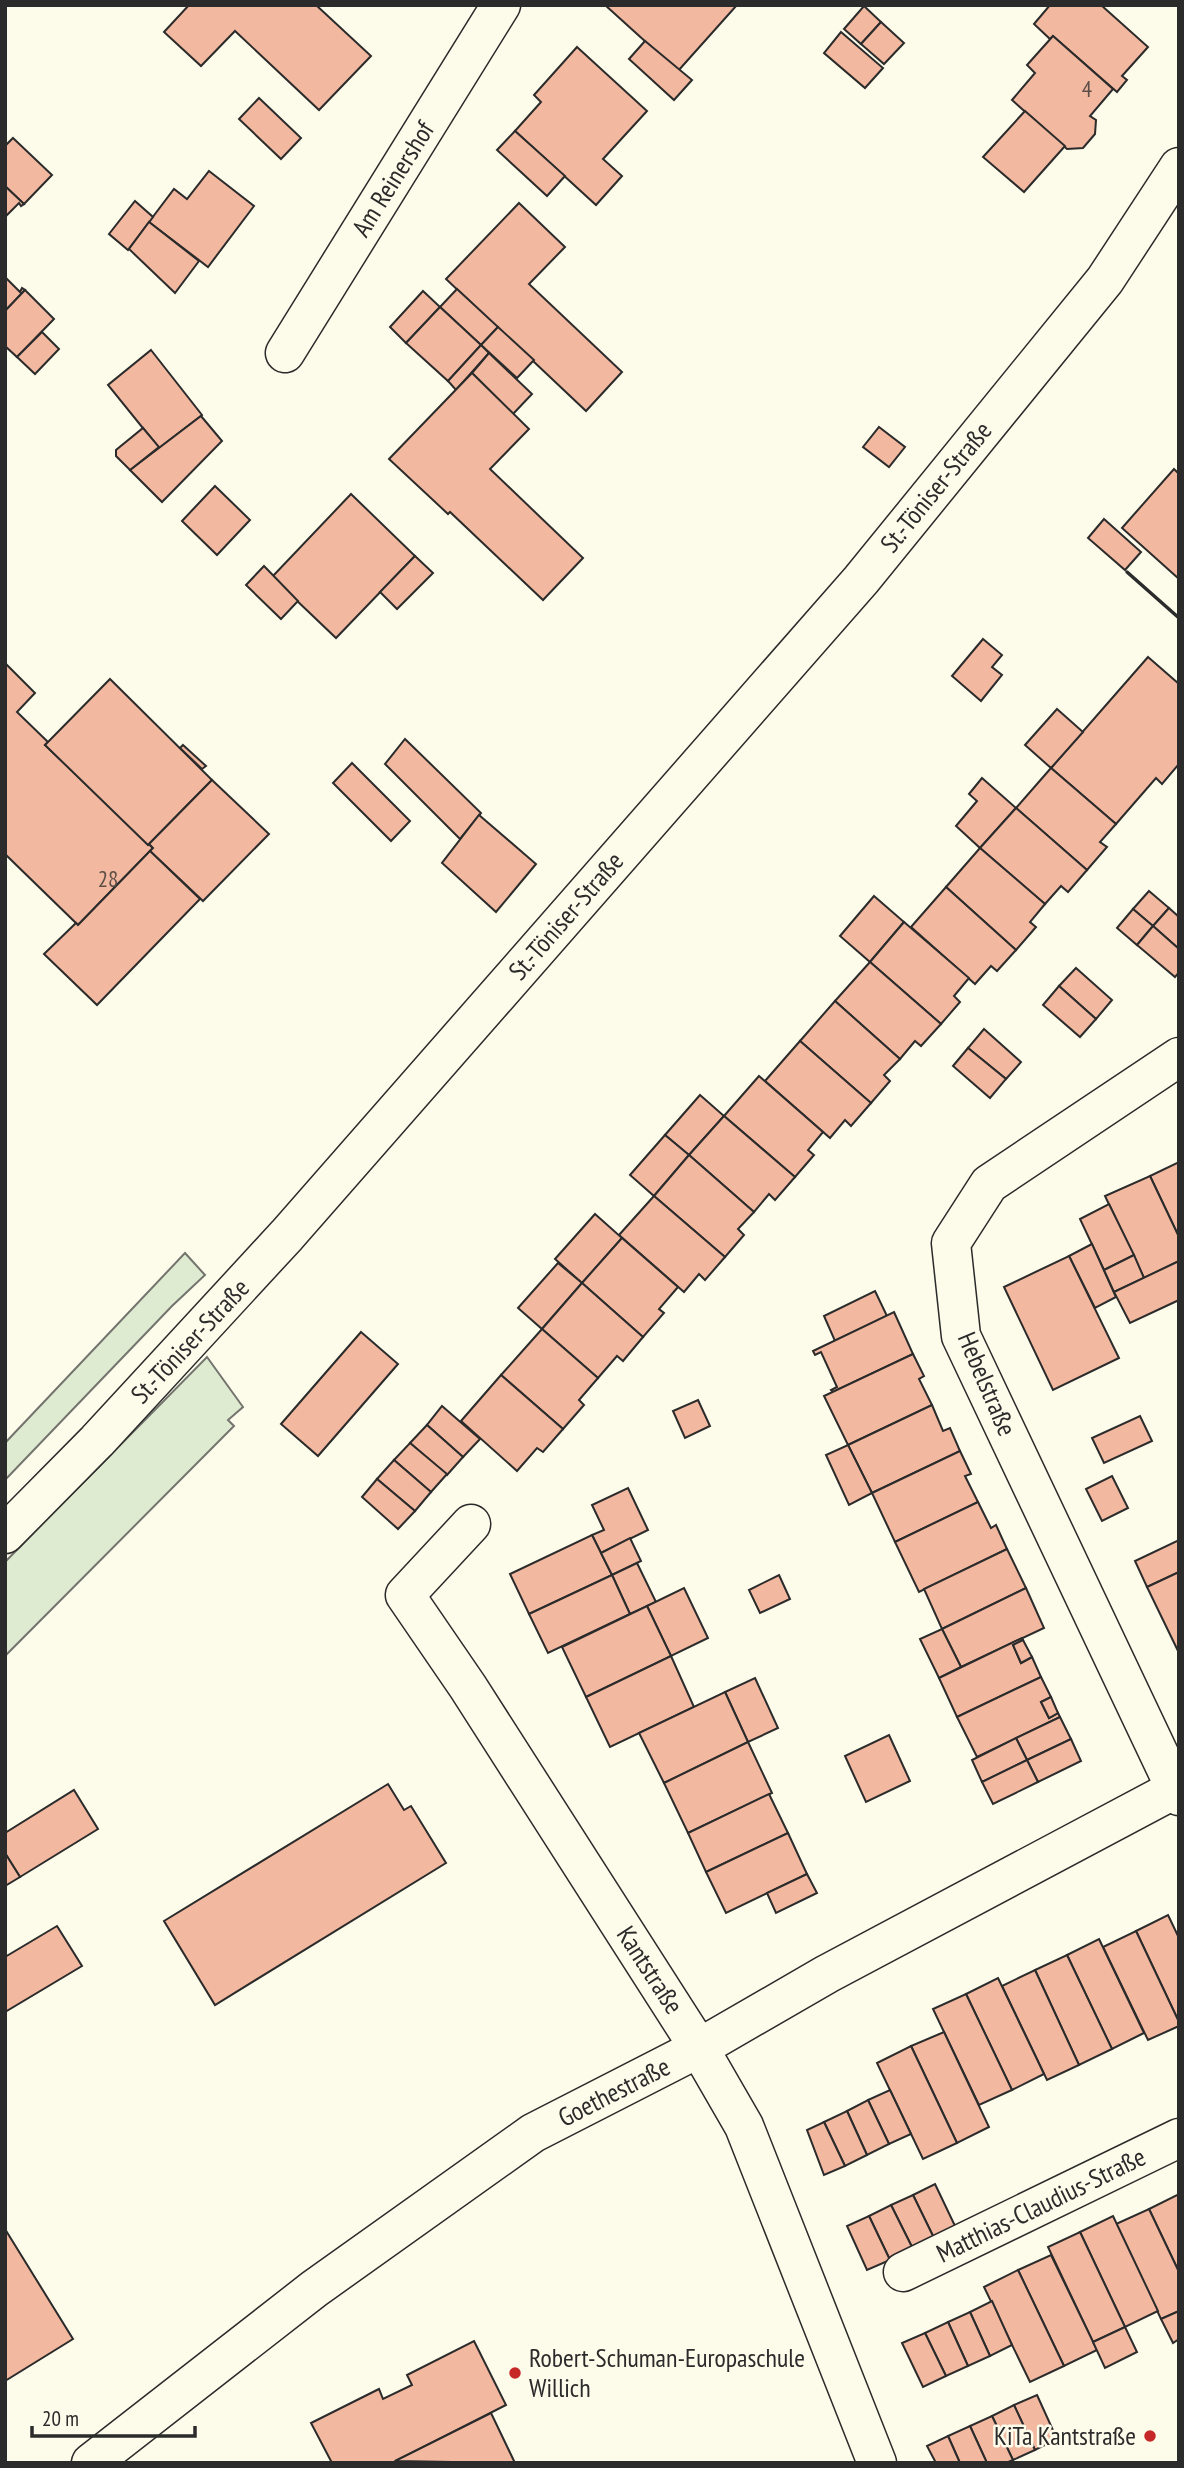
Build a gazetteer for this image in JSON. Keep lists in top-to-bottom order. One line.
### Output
{"streets":{"street":["Am Reinershof","St.-Töniser-Straße","Hebelstraße","Kantstraße","Goethestraße","Matthias-Claudius-Straße"]},"crossings":[["Hebelstraße","Goethestraße"],["Kantstraße","Goethestraße"]],"places":["Robert-Schuman-Europaschule Willich","KiTa Kantstraße"],"house_numbers":["4","28"],"scale_bar":"20 m"}
